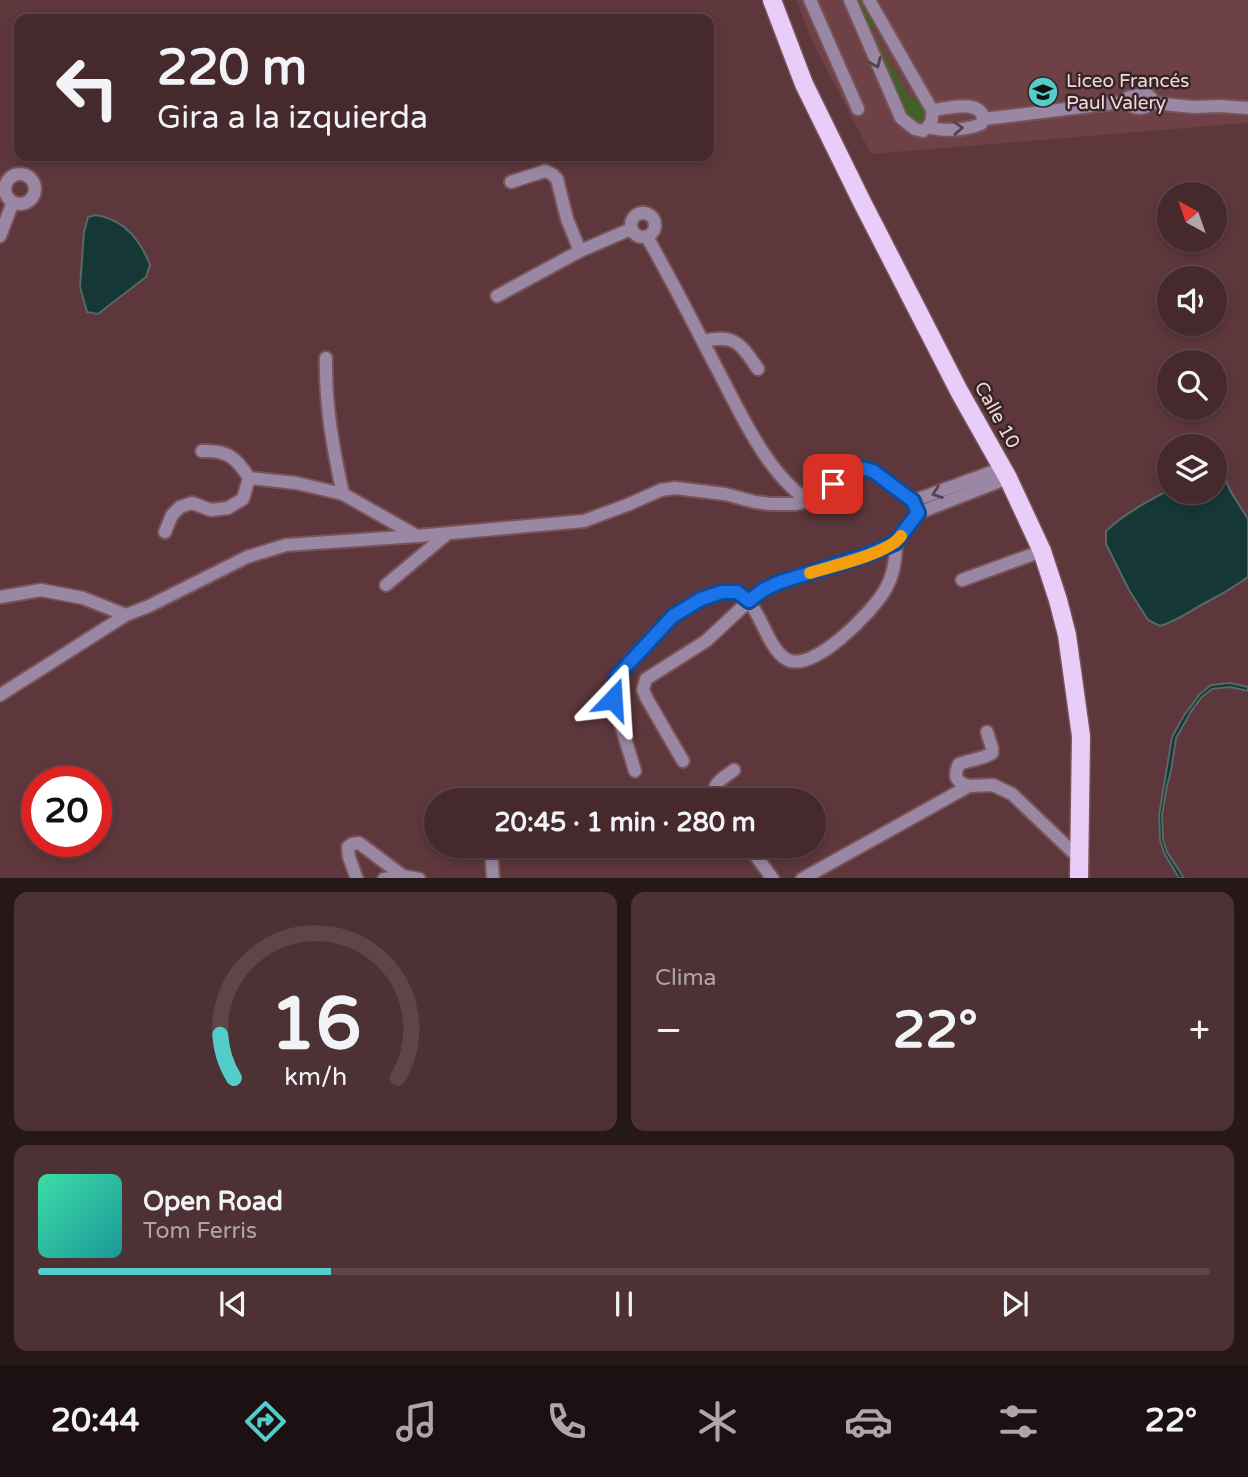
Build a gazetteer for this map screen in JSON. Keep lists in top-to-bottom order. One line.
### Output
{"streets":{"main road":["Calle 10"]},"places":{"school or university":["Liceo Francés Paul Valery"]},"north":"top left","page":{"turn":["220 m","Gira a la izquierda"],"limit":"20","trip":"20:45 · 1 min · 280 m","tile":"Clima","heat":["−","22°","+"],"song":["Open Road","Tom Ferris"],"tabs":["20:44","22°"],"gauge":["16","km/h"]}}
